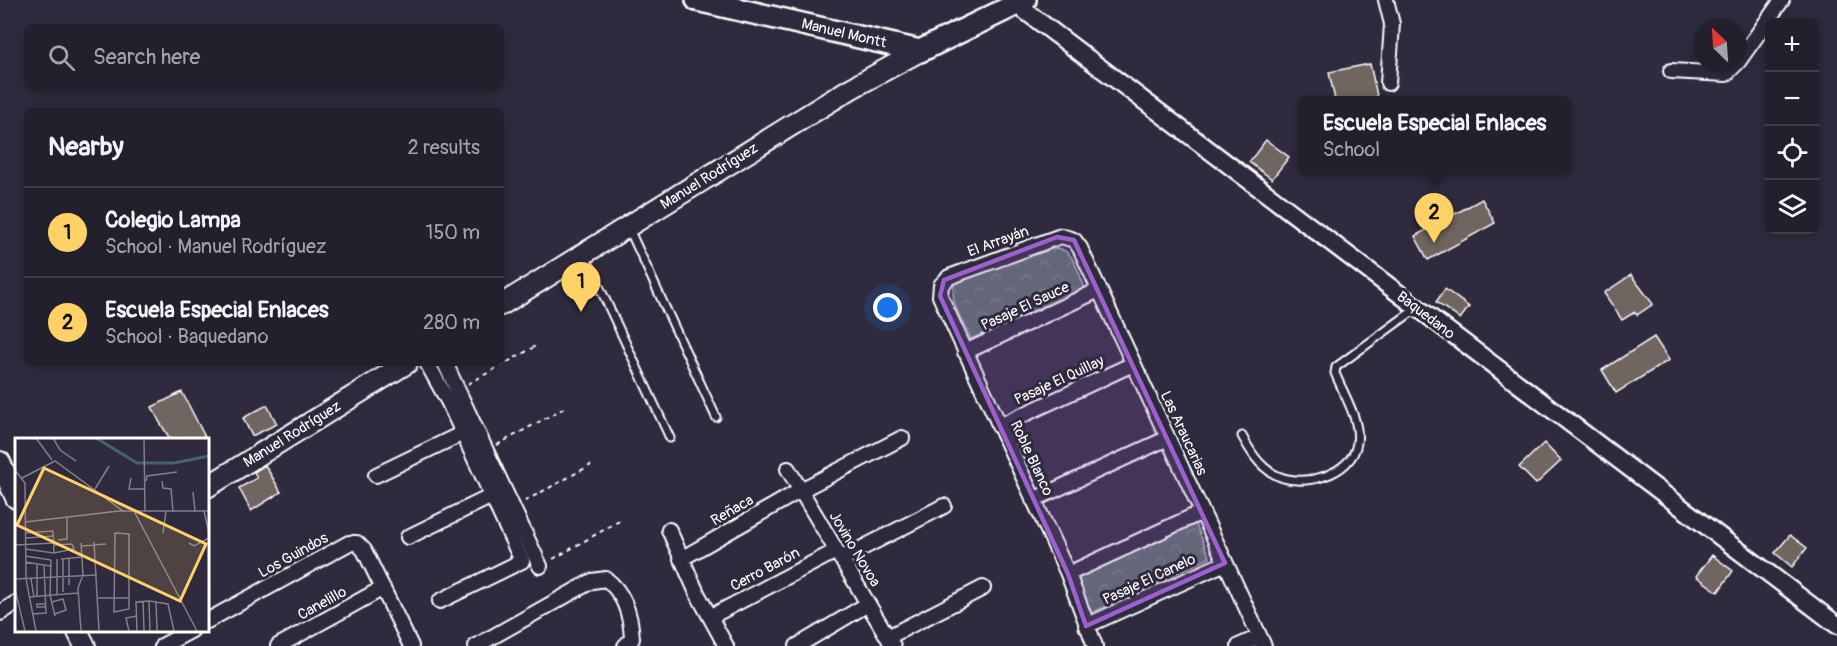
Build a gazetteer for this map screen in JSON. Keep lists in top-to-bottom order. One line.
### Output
{"streets":{"main road":["Manuel Montt","Manuel Rodríguez"],"street":["El Arrayán","Pasaje El Sauce","Baquedano","Pasaje El Quillay","Las Araucarias","Roble Blanco","Reñaca","Jovino Novoa","Los Guindos","Cerro Barón","Pasaje El Canelo","Canelillo"]},"crossings":[["Manuel Montt","Manuel Rodríguez"],["El Arrayán","Las Araucarias"],["El Arrayán","Roble Blanco"],["Pasaje El Sauce","Las Araucarias"],["Pasaje El Sauce","Roble Blanco"],["Pasaje El Quillay","Las Araucarias"],["Pasaje El Quillay","Roble Blanco"],["Las Araucarias","Pasaje El Canelo"],["Roble Blanco","Pasaje El Canelo"],["Reñaca","Jovino Novoa"],["Jovino Novoa","Cerro Barón"],["Los Guindos","Canelillo"]],"north":"top left","page":{"map_buttons":["+","−"],"search":"Search here","popup":["Escuela Especial Enlaces","School"],"heading":["Nearby","2 results"],"list":[{"mark":"1","name":"Colegio Lampa","note":"School · Manuel Rodríguez","value":"150 m"},{"mark":"2","name":"Escuela Especial Enlaces","note":"School · Baquedano","value":"280 m"}],"pins":["2","1"]}}
